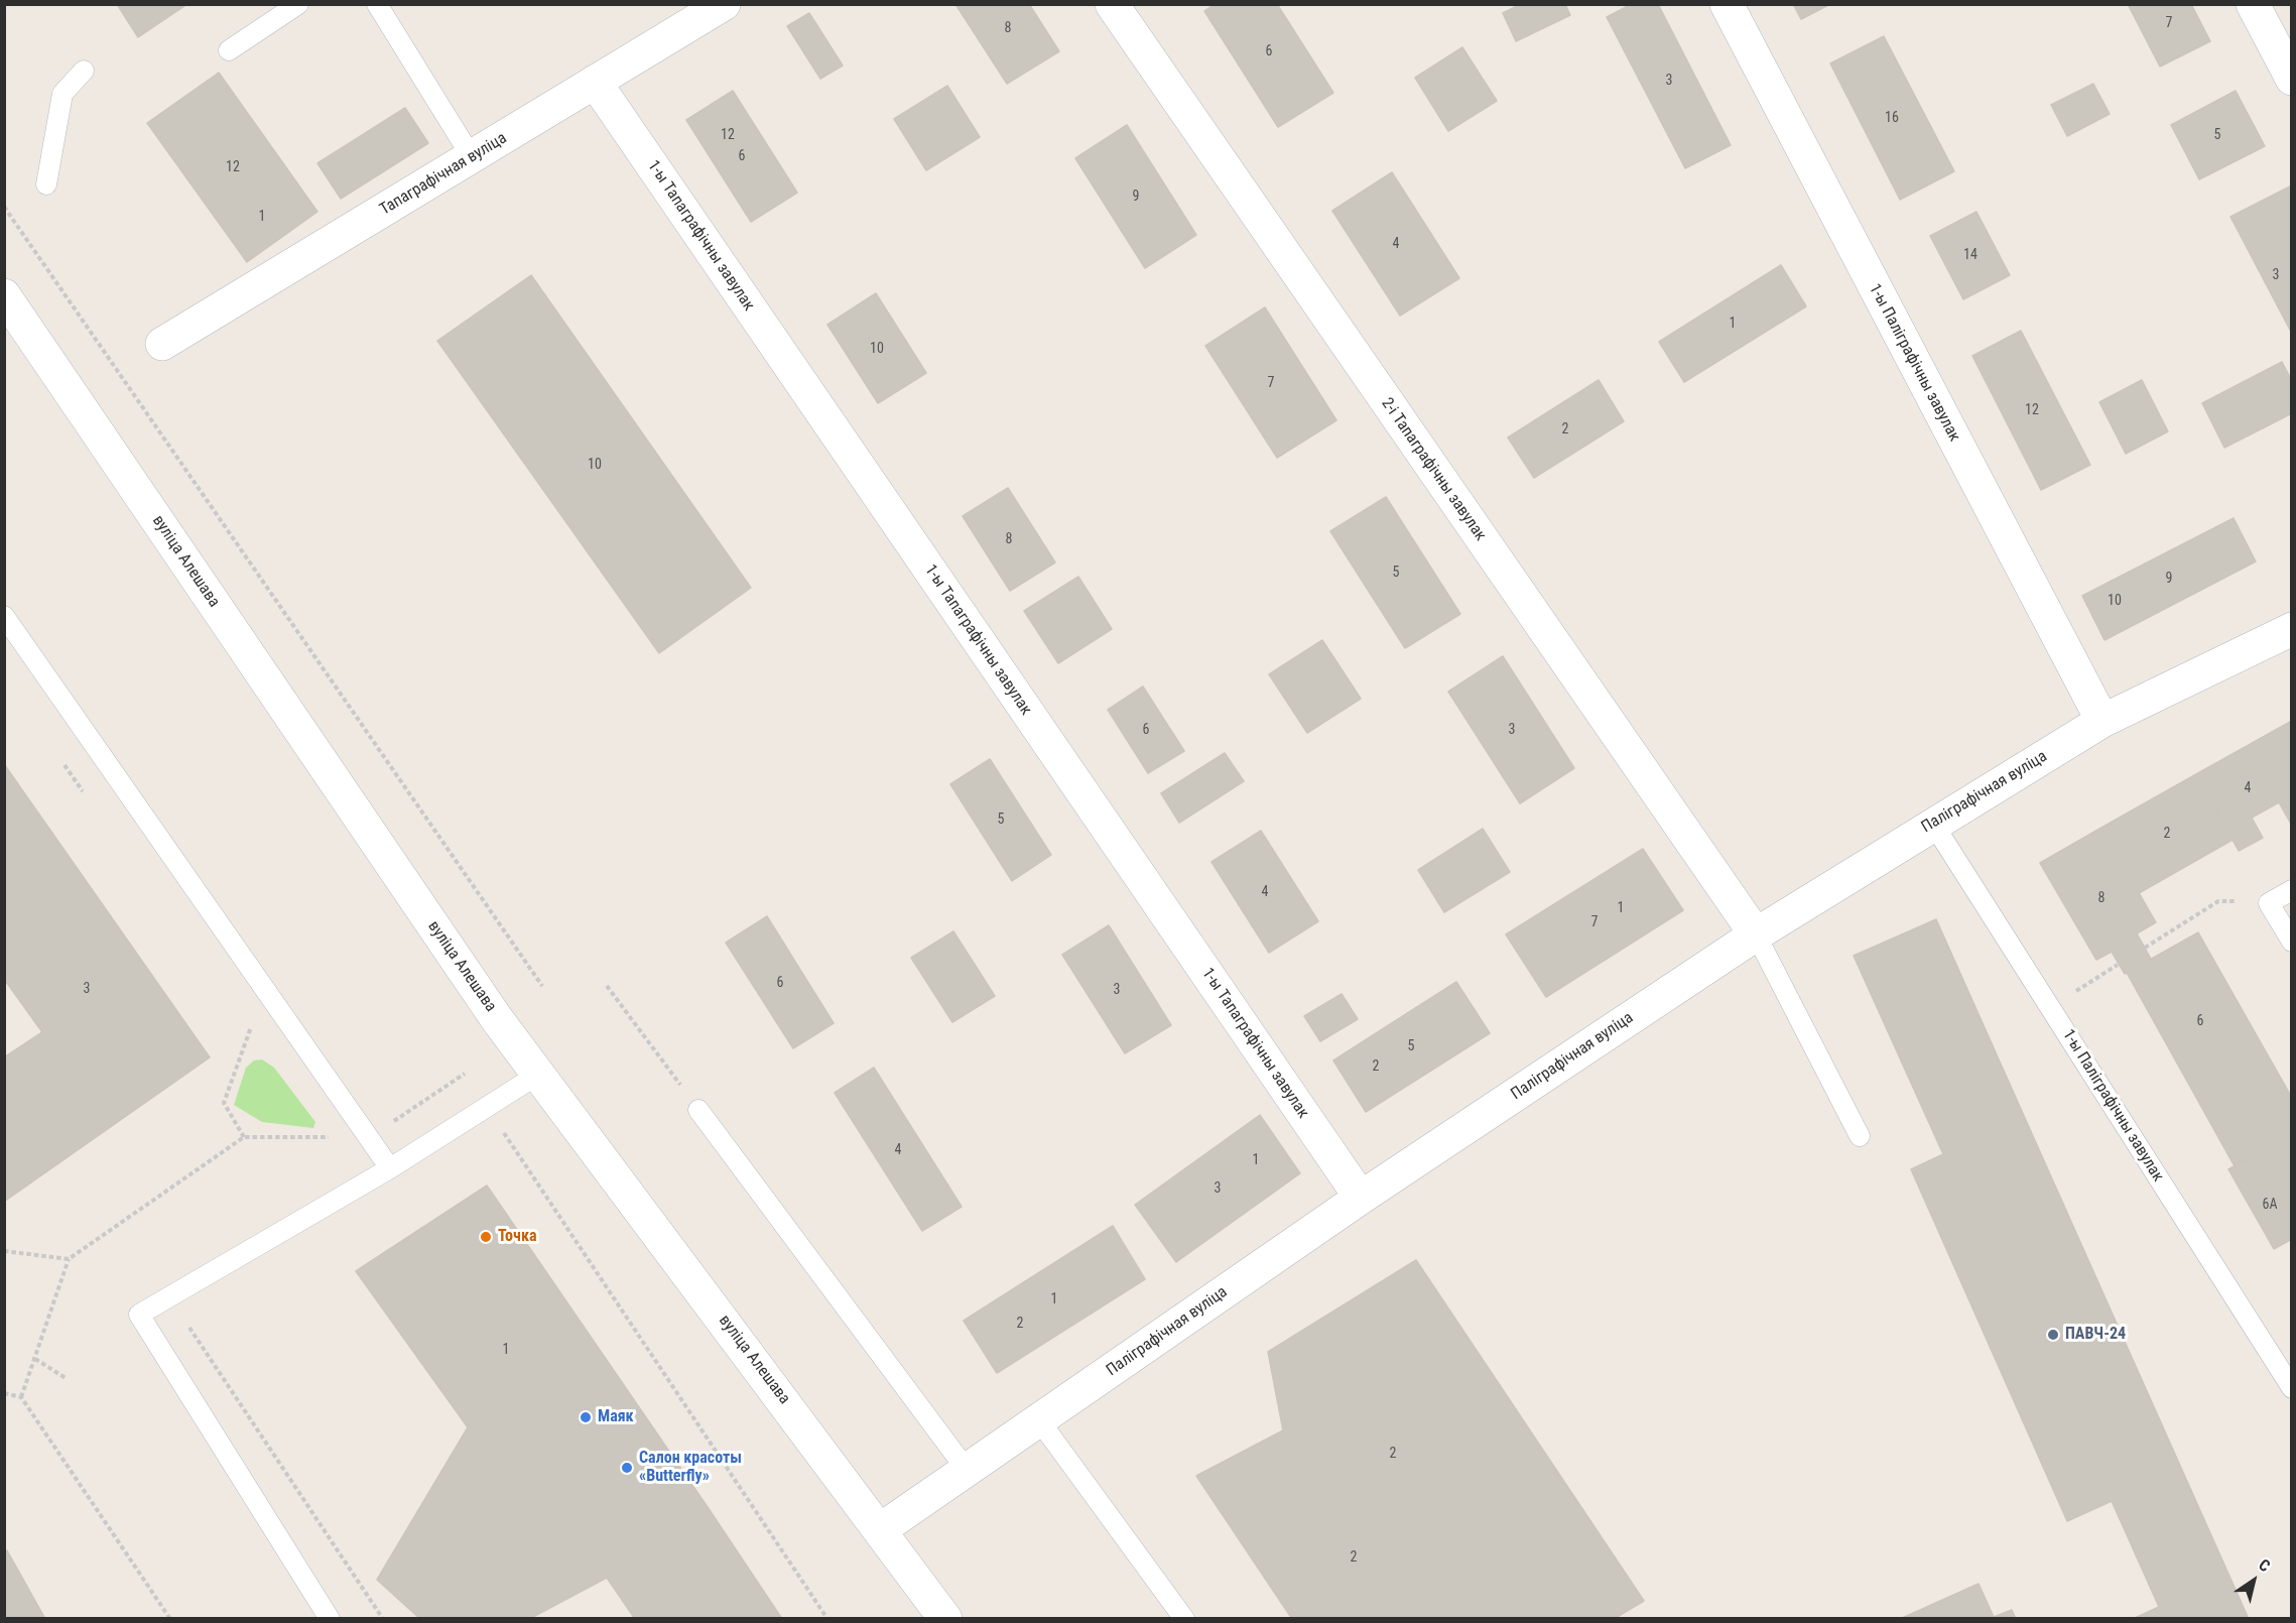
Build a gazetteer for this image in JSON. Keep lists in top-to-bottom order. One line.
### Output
{"streets":{"street":["Тапаграфічная вуліца","1-ы Тапаграфічны завулак","1-ы Паліграфічны завулак","2-і Тапаграфічны завулак","вуліца Алешава","Паліграфічная вуліца"]},"crossings":[["Тапаграфічная вуліца","1-ы Тапаграфічны завулак"],["1-ы Тапаграфічны завулак","Паліграфічная вуліца"],["1-ы Паліграфічны завулак","Паліграфічная вуліца"],["2-і Тапаграфічны завулак","Паліграфічная вуліца"],["вуліца Алешава","Паліграфічная вуліца"]],"places":["Точка","ПАВЧ-24","Маяк","Салон красоты «Butterfly»"],"house_numbers":["7","8","6","3","16","12","5","6","12","9","1","4","14","3","1","10","7","12","2","10","8","5","9","10","6","3","4","5","2","4","8","1","7","6","3","3","6","5","2","4","1","3","6А","1","2","1","2","2"],"north":"top right"}
